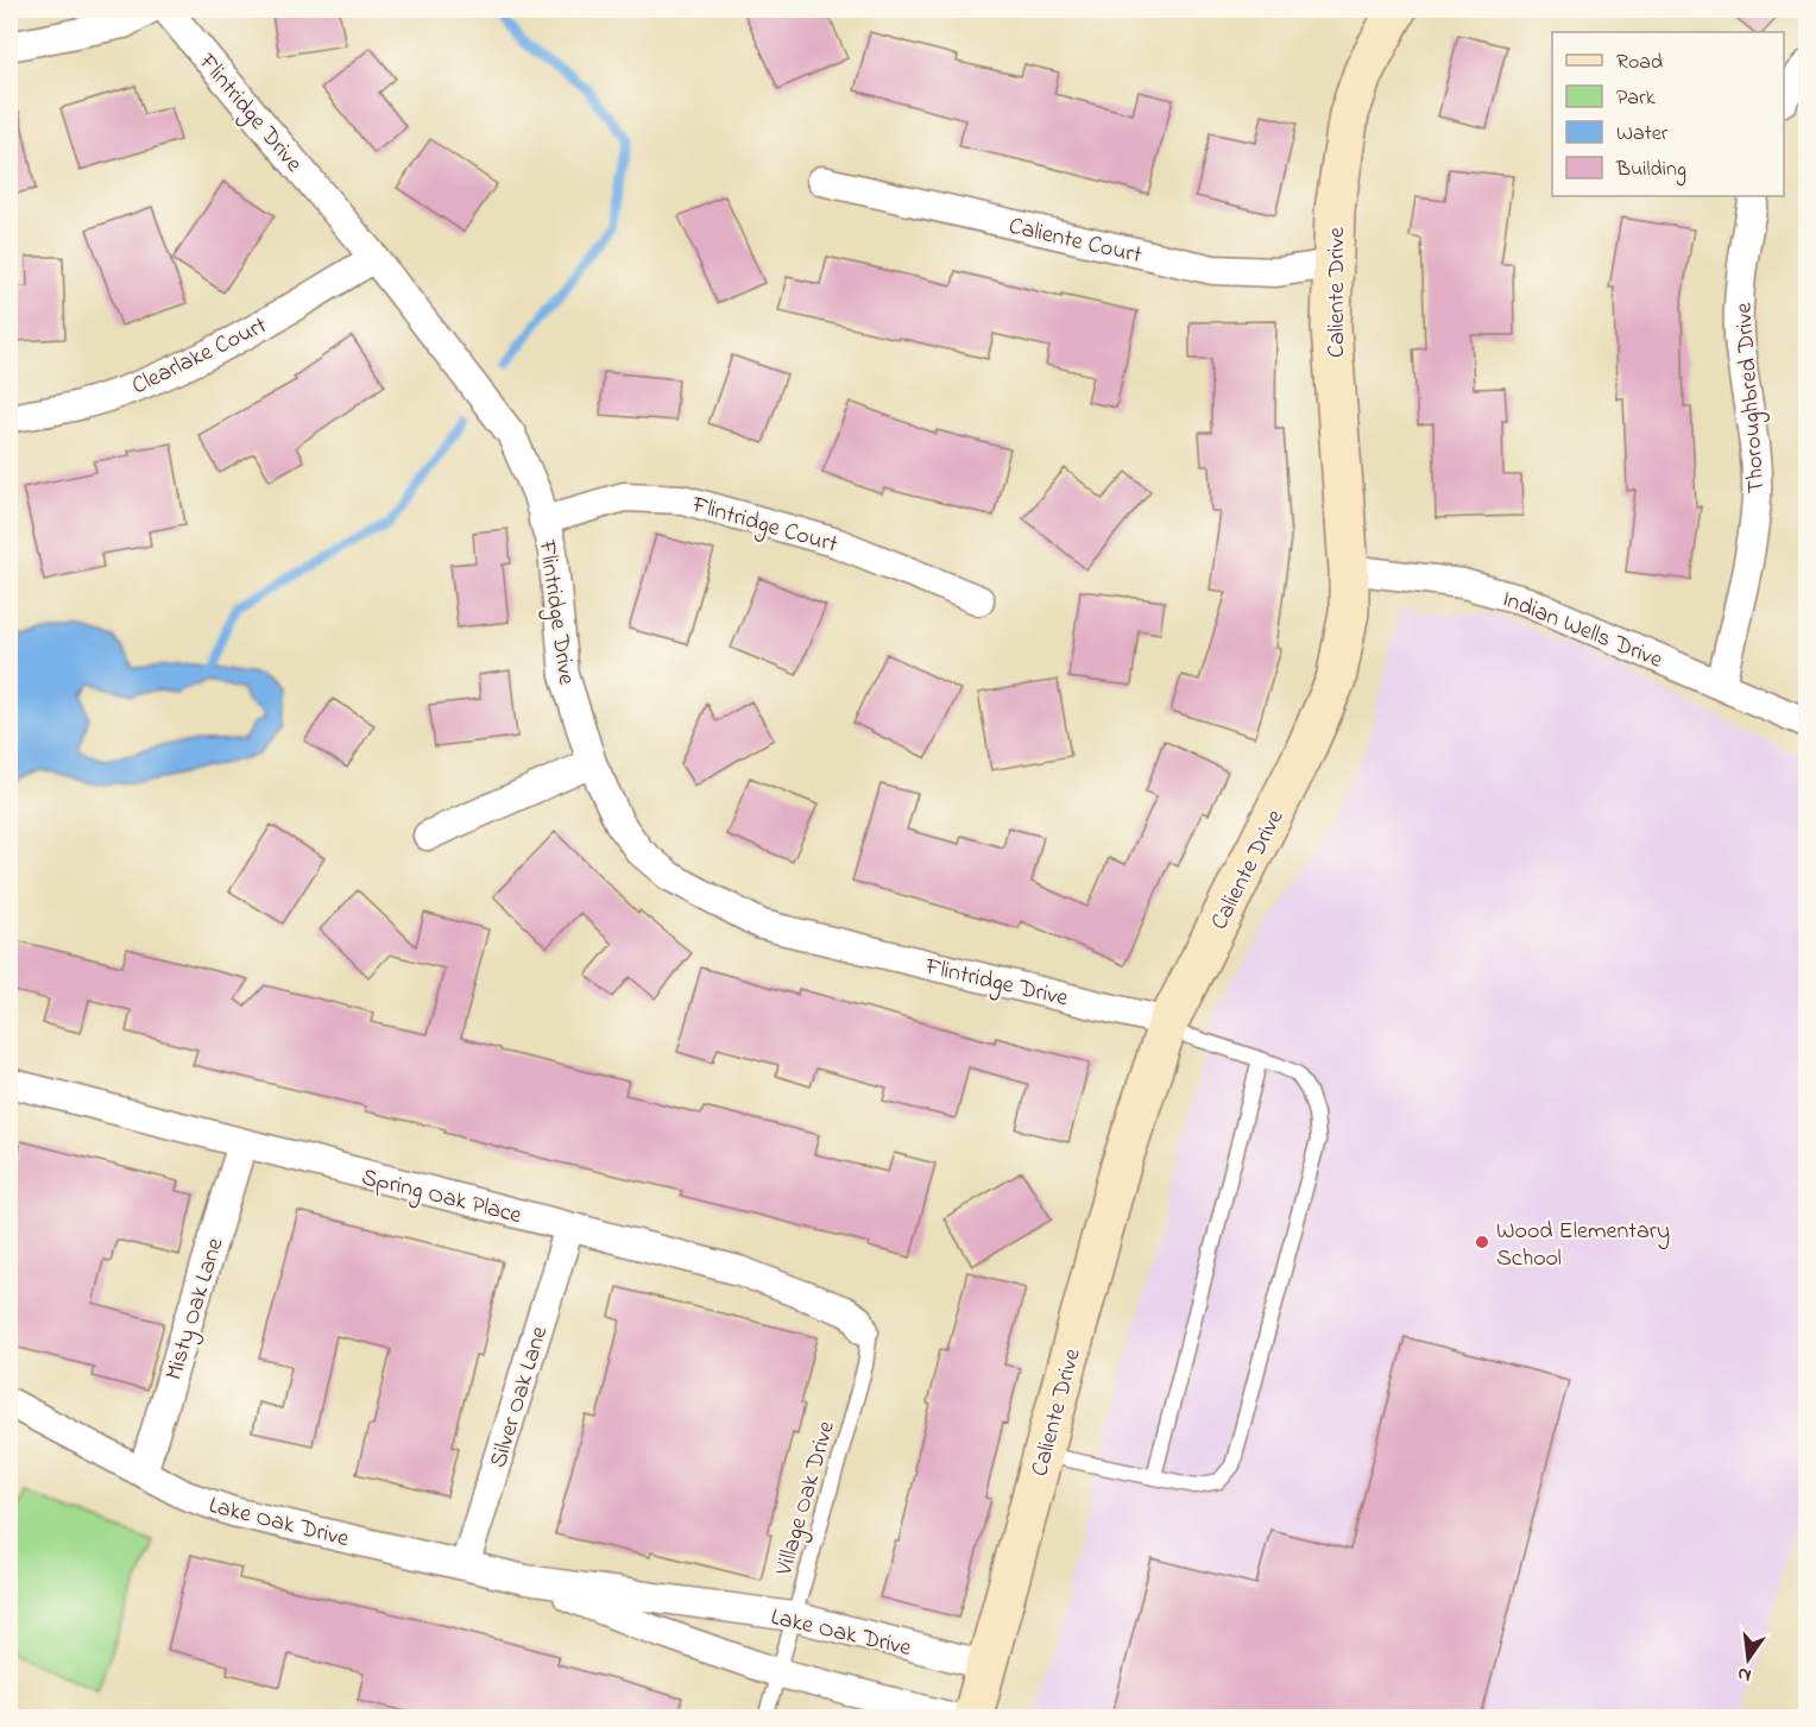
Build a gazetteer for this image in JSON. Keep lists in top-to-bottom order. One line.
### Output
{"streets":{"street":["Flintridge Drive","Caliente Court","Caliente Drive","Clearlake Court","Thoroughbred Drive","Flintridge Court","Indian Wells Drive","Spring Oak Place","Misty Oak Lane","Silver Oak Lane","Lake Oak Drive"],"lane":["Village Oak Drive"]},"crossings":[["Flintridge Drive","Caliente Drive"],["Flintridge Drive","Clearlake Court"],["Flintridge Drive","Flintridge Court"],["Caliente Court","Caliente Drive"],["Caliente Drive","Indian Wells Drive"],["Caliente Drive","Lake Oak Drive"],["Thoroughbred Drive","Indian Wells Drive"],["Spring Oak Place","Misty Oak Lane"],["Spring Oak Place","Silver Oak Lane"],["Spring Oak Place","Village Oak Drive"],["Misty Oak Lane","Lake Oak Drive"],["Silver Oak Lane","Lake Oak Drive"],["Village Oak Drive","Lake Oak Drive"]],"places":["Wood Elementary School"],"legend":["Road","Park","Water","Building"],"north":"bottom"}
